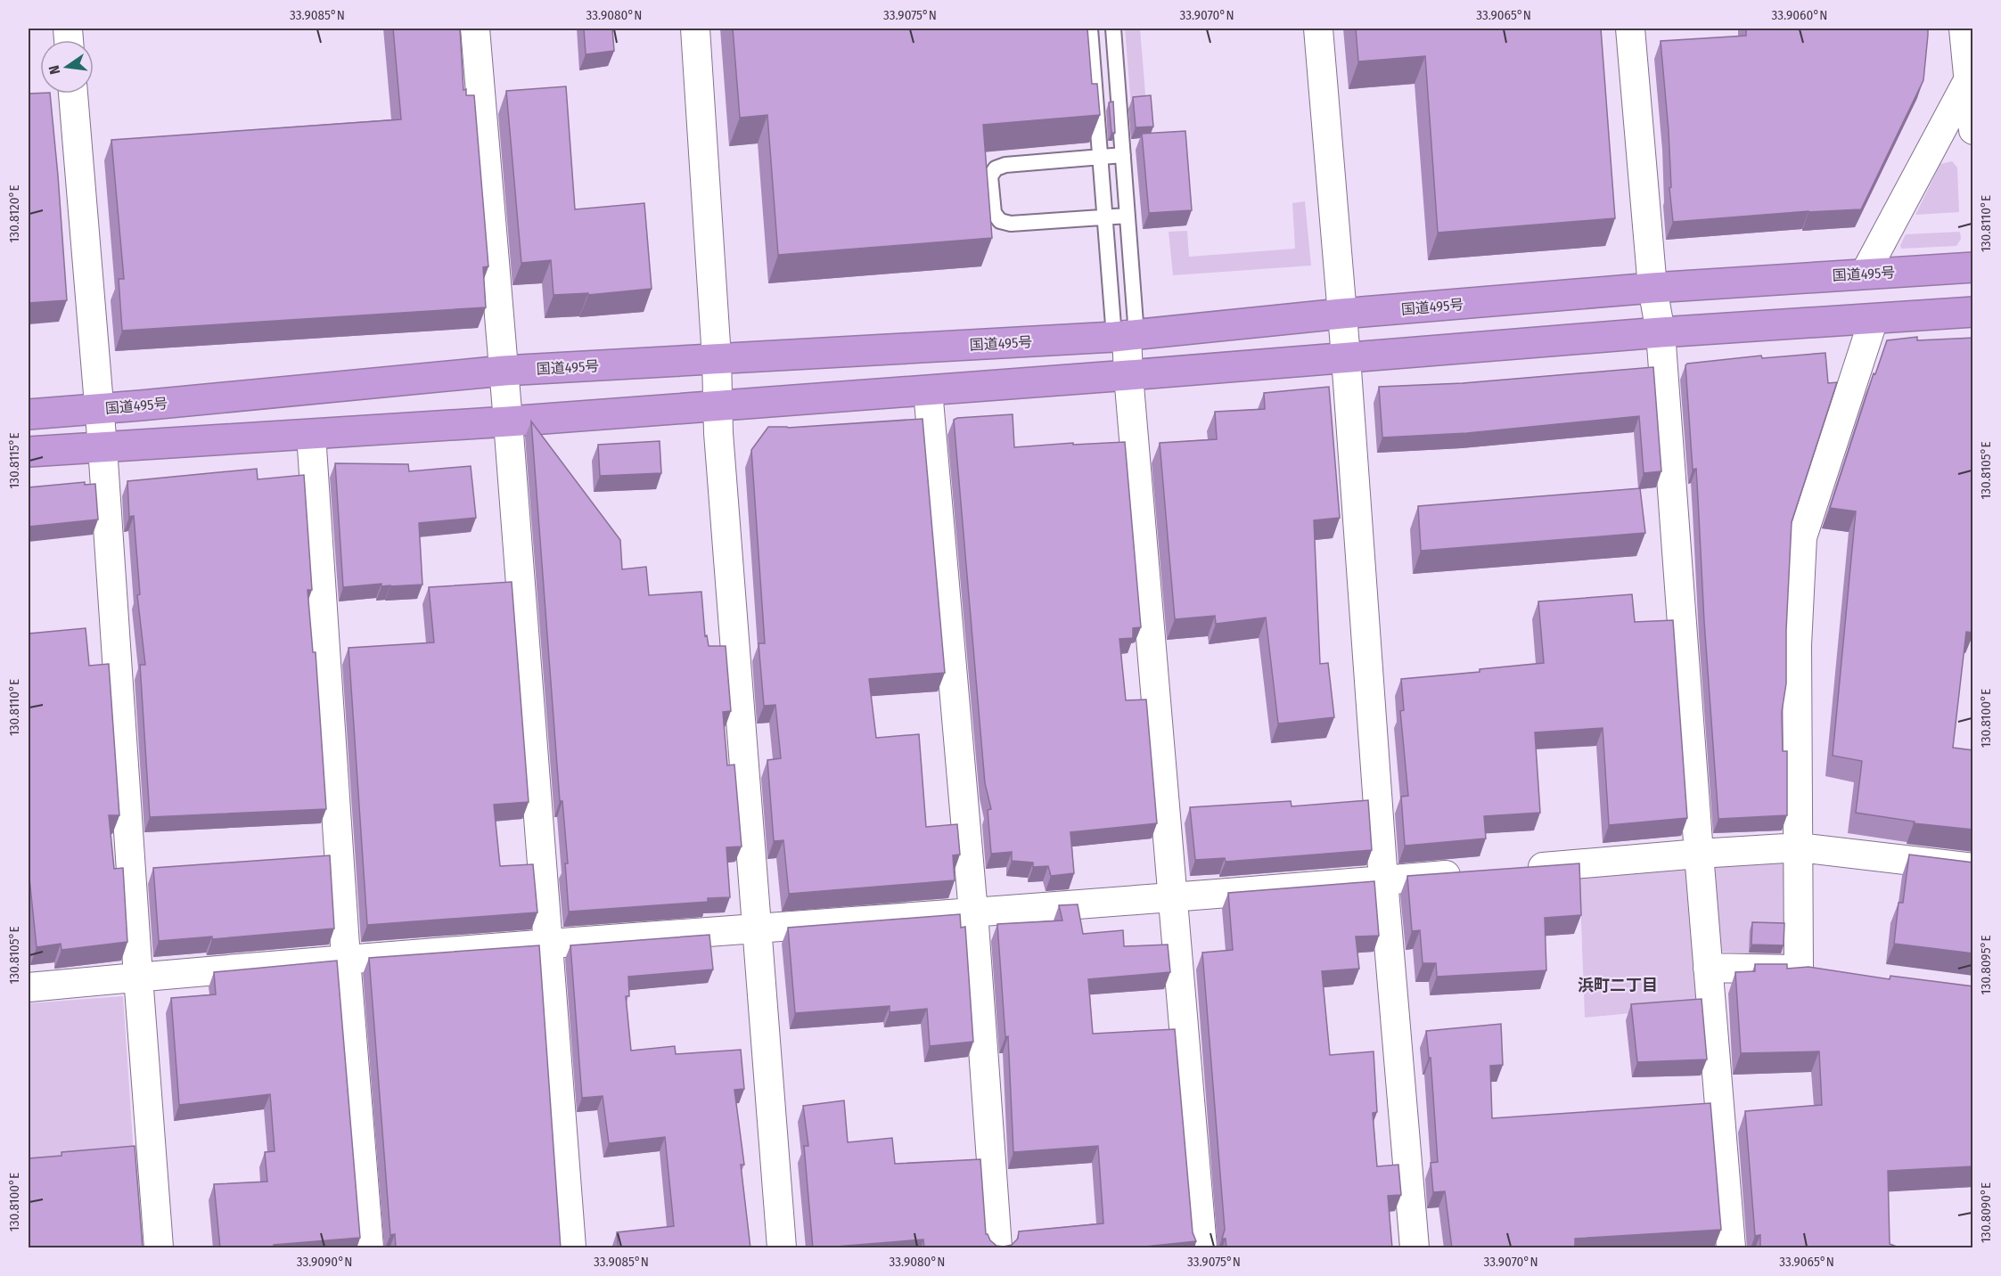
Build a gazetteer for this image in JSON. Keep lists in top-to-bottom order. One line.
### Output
{"streets":{"highway":["国道495号"]},"districts":["浜町二丁目"],"north":"left","coordinates":["33.9085°N","33.9080°N","33.9075°N","33.9070°N","33.9065°N","33.9060°N","130.8120°E","130.8110°E","130.8115°E","130.8105°E","130.8100°E","130.8095°E","130.8090°E","33.9090°N"]}
